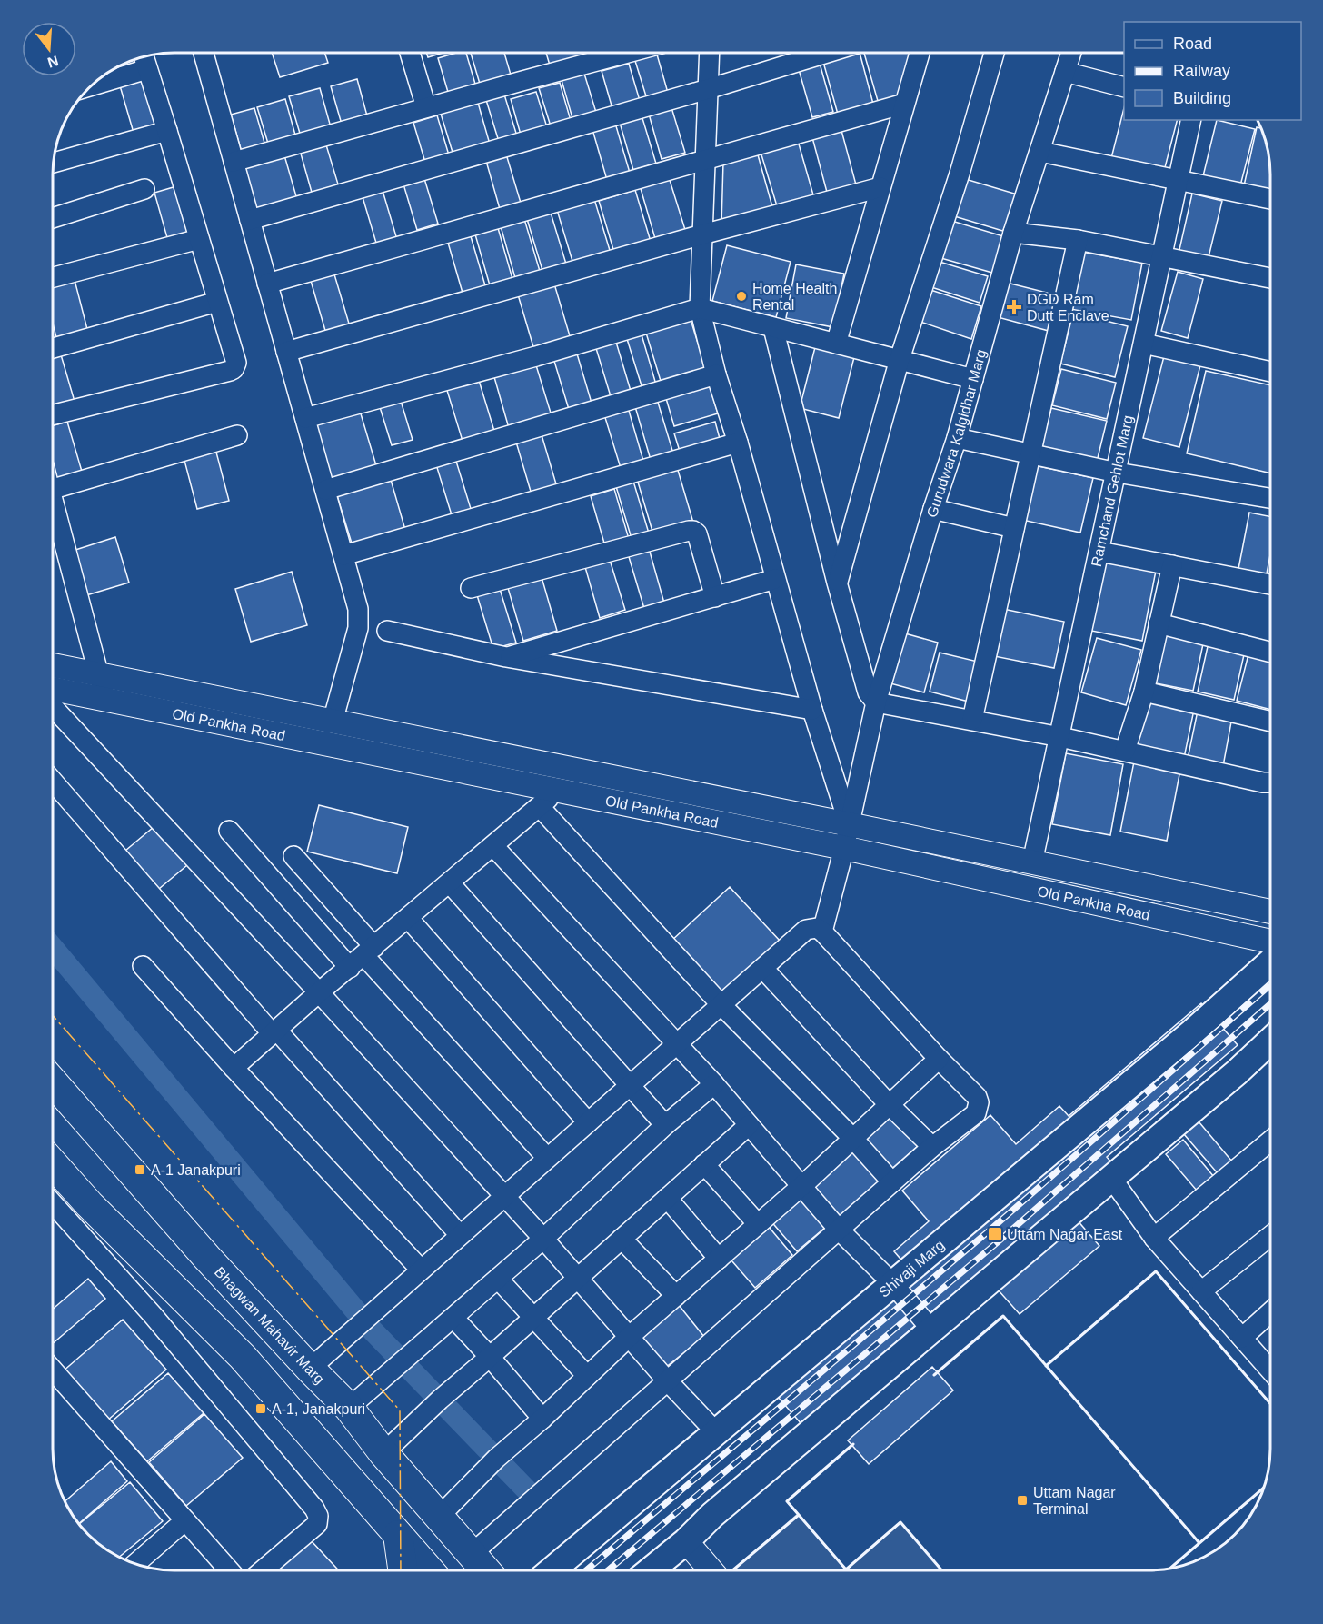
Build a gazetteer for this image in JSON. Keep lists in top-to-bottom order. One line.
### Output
{"streets":{"main road":["Shivaji Marg","Bhagwan Mahavir Marg"],"street":["Gurudwara Kalgidhar Marg","Ramchand Gehlot Marg","Old Pankha Road"]},"crossings":[["Gurudwara Kalgidhar Marg","Old Pankha Road"],["Ramchand Gehlot Marg","Old Pankha Road"]],"places":{"other":["Home Health Rental"],"health":["DGD Ram Dutt Enclave"],"transit":["A-1 Janakpuri","Uttam Nagar East","A-1, Janakpuri","Uttam Nagar Terminal"]},"legend":["Road","Railway","Building"],"north":"bottom"}
